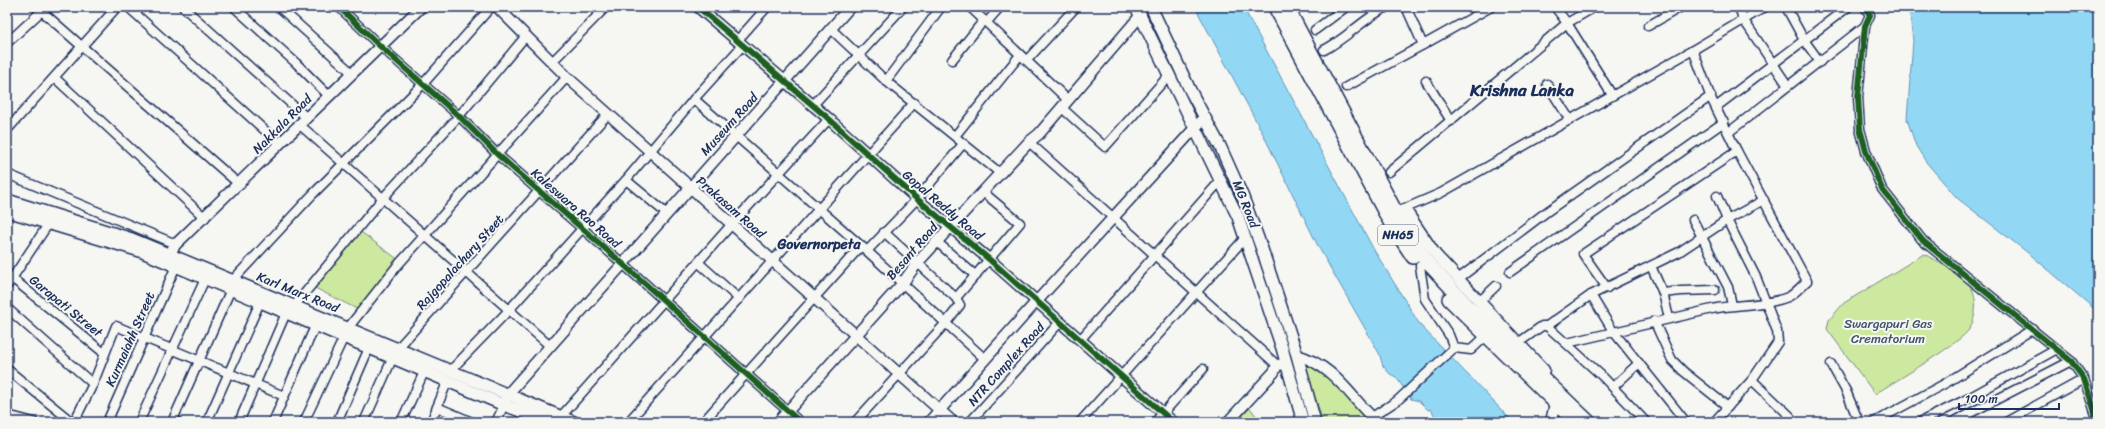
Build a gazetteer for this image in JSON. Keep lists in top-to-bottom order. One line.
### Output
{"streets":{"highway":["NH65"],"main road":["MG Road","Karl Marx Road"],"street":["Nakkala Road","Museum Road","Gopal Reddy Road","Prakasam Road","Kaleswara Rao Road","Besant Road","Rajgopalachary Steet","Garapati Street","Kurmaiahh Street","NTR Complex Road"]},"crossings":[["Nakkala Road","Kaleswara Rao Road"],["Nakkala Road","Karl Marx Road"],["Museum Road","Gopal Reddy Road"],["Museum Road","Prakasam Road"],["Museum Road","Kaleswara Rao Road"],["Museum Road","Karl Marx Road"],["MG Road","Besant Road"],["Gopal Reddy Road","Besant Road"],["Gopal Reddy Road","NTR Complex Road"],["Prakasam Road","Besant Road"],["Prakasam Road","Rajgopalachary Steet"],["Kaleswara Rao Road","Besant Road"],["Kaleswara Rao Road","Rajgopalachary Steet"],["Rajgopalachary Steet","Karl Marx Road"],["Karl Marx Road","Kurmaiahh Street"]],"districts":["Krishna Lanka","Governorpeta"],"parks":["Swargapuri Gas Crematorium"],"scale_bar":"100 m"}
